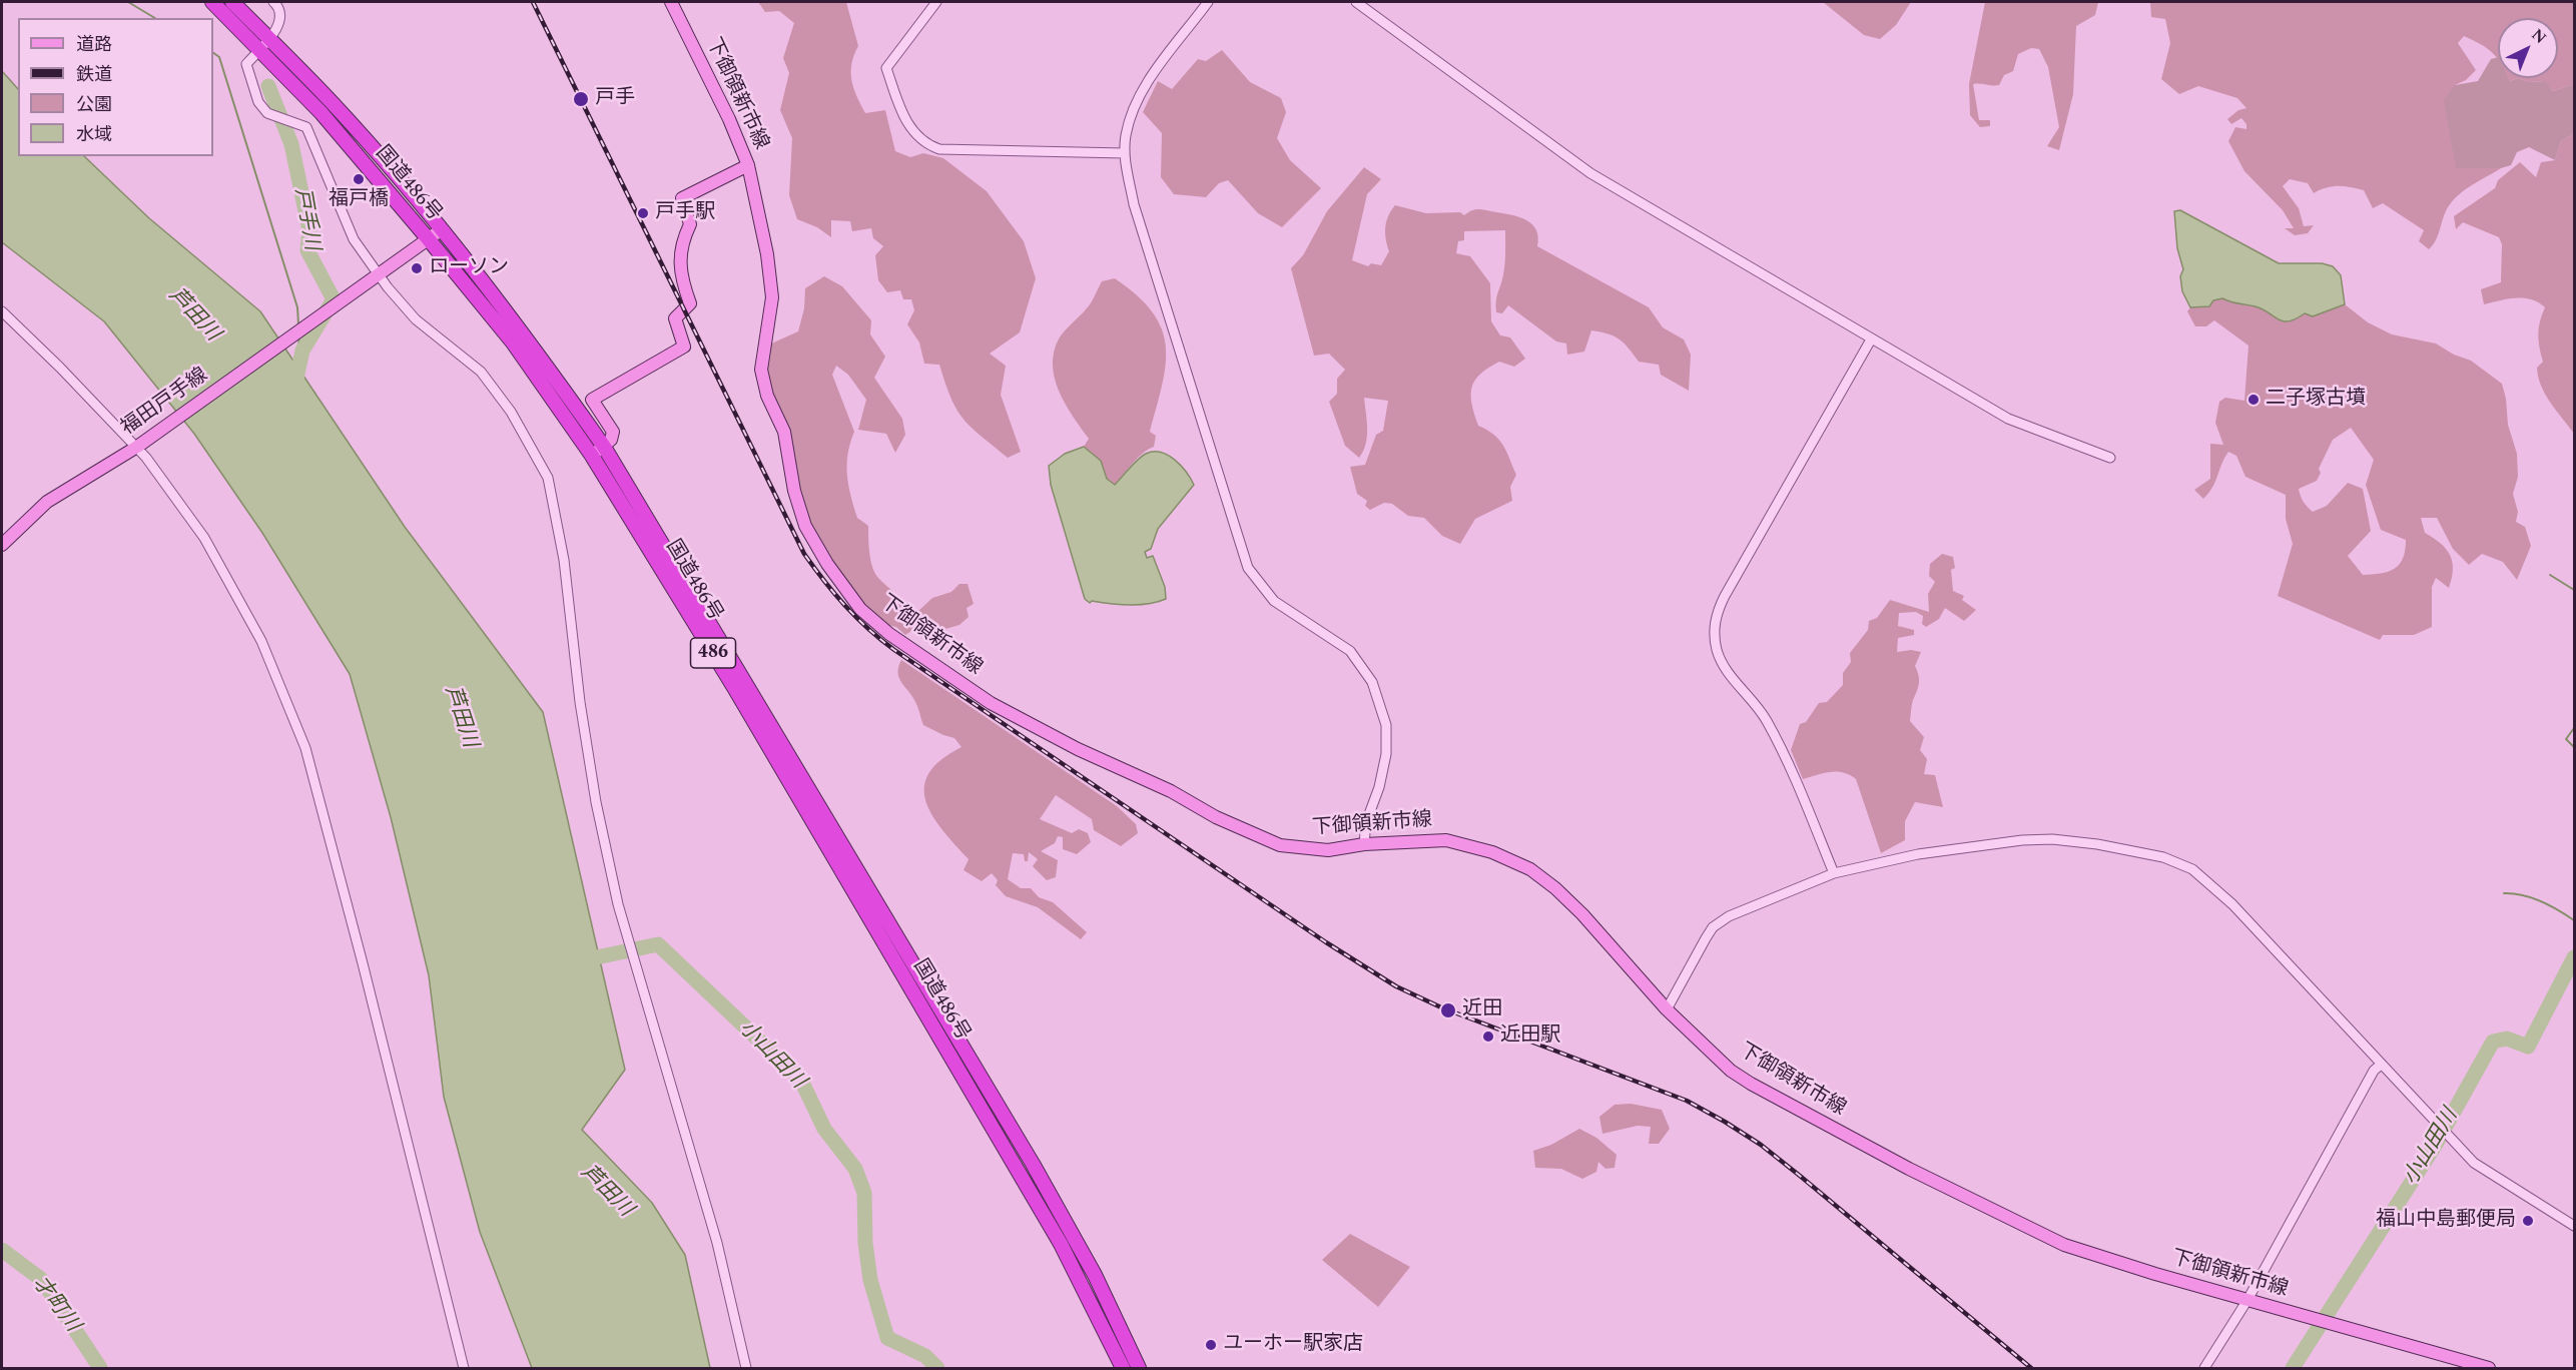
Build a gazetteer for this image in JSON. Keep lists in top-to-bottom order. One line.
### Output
{"streets":{"highway":["国道486号","486"],"main road":["下御領新市線","福田戸手線"]},"crossings":[["国道486号","福田戸手線"]],"water":["戸手川","芦田川","小山田川","才町川"],"places":["戸手","福戸橋","戸手駅","ローソン","二子塚古墳","近田","近田駅","福山中島郵便局","ユーホー駅家店"],"legend":["道路","鉄道","公園","水域"],"north":"top right"}
